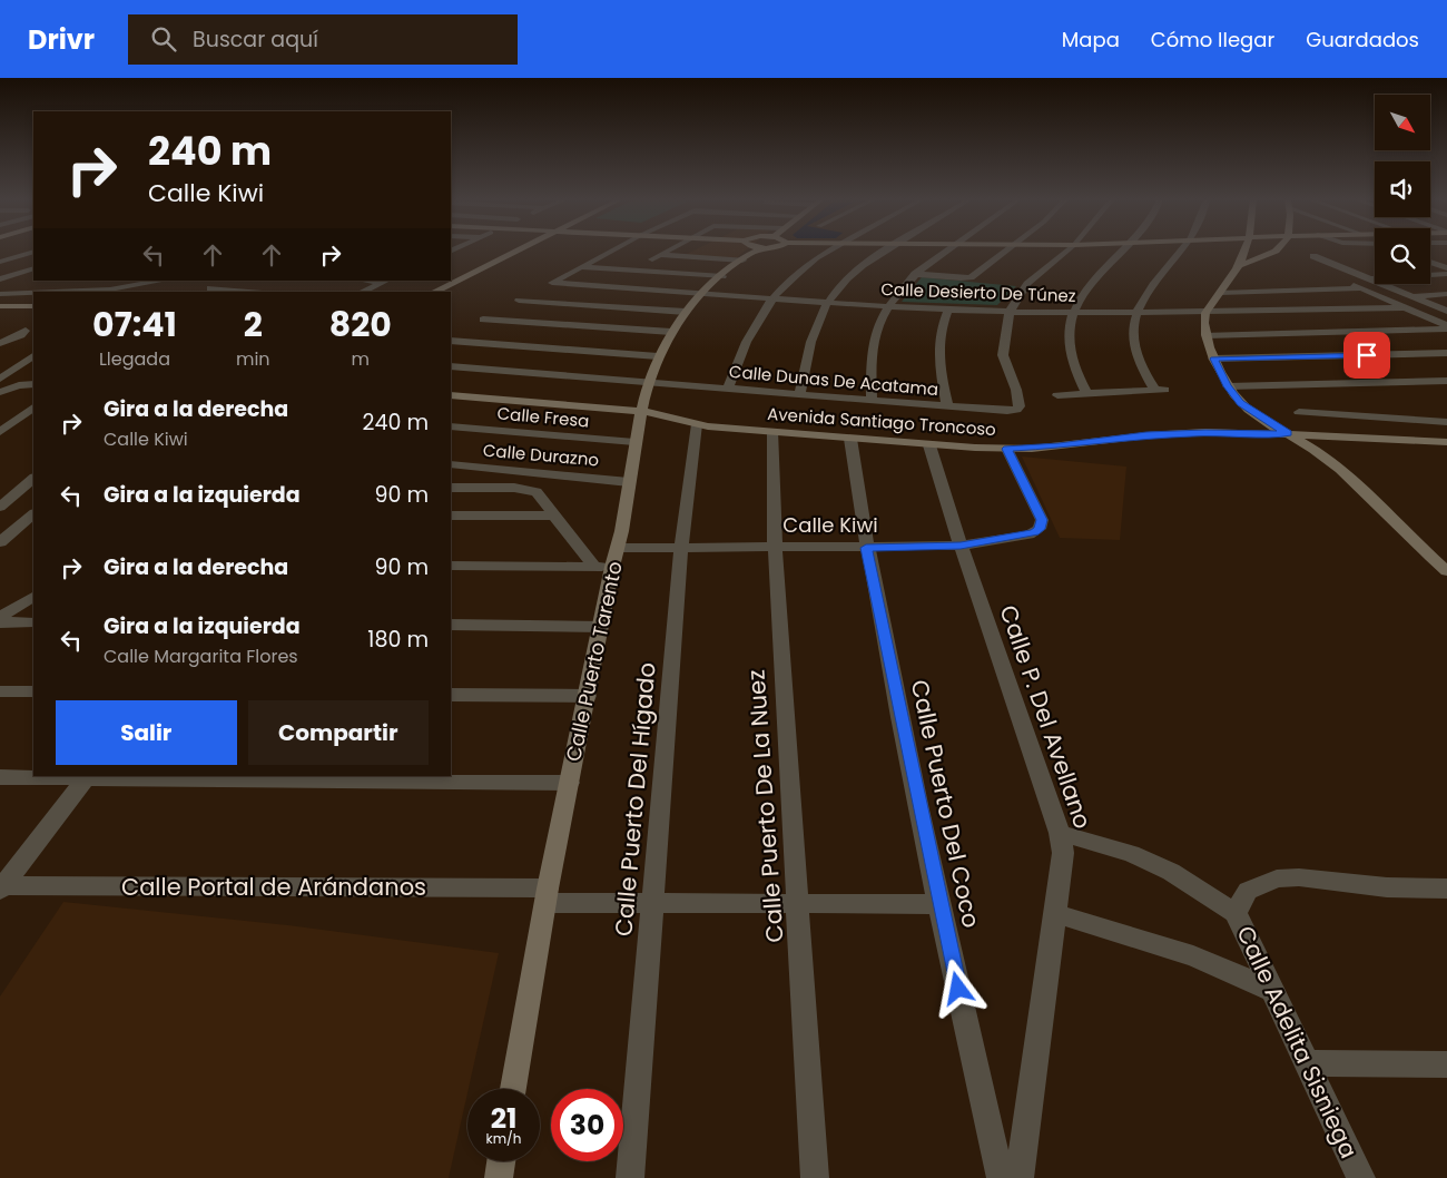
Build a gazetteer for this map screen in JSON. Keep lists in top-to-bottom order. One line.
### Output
{"streets":{"street":["Calle Desierto De Túnez","Calle Dunas De Acatama","Calle Fresa","Avenida Santiago Troncoso","Calle Durazno","Calle Kiwi","Calle Puerto Tarento","Calle P. Del Avellano","Calle Puerto Del Hígado","Calle Puerto Del Coco","Calle Puerto De La Nuez","Calle Portal de Arándanos","Calle Adelita Sisniega"]},"crossings":[["Calle Desierto De Túnez","Calle Dunas De Acatama"],["Calle Desierto De Túnez","Calle Puerto Tarento"],["Calle Dunas De Acatama","Calle Puerto Tarento"],["Calle Fresa","Calle Puerto Tarento"],["Avenida Santiago Troncoso","Calle Kiwi"],["Avenida Santiago Troncoso","Calle Puerto Tarento"],["Avenida Santiago Troncoso","Calle P. Del Avellano"],["Avenida Santiago Troncoso","Calle Puerto Del Hígado"],["Avenida Santiago Troncoso","Calle Puerto Del Coco"],["Avenida Santiago Troncoso","Calle Puerto De La Nuez"],["Calle Durazno","Calle Puerto Tarento"],["Calle Kiwi","Calle Puerto Tarento"],["Calle Kiwi","Calle P. Del Avellano"],["Calle Kiwi","Calle Puerto Del Hígado"],["Calle Kiwi","Calle Puerto Del Coco"],["Calle Kiwi","Calle Puerto De La Nuez"],["Calle Puerto Tarento","Calle Portal de Arándanos"],["Calle Puerto Del Hígado","Calle Portal de Arándanos"],["Calle Puerto Del Coco","Calle Portal de Arándanos"],["Calle Puerto De La Nuez","Calle Portal de Arándanos"]],"north":"bottom right","page":{"header":"Drivr","search":"Buscar aquí","nav":["Mapa","Cómo llegar","Guardados"],"turn":["240 m","Calle Kiwi"],"eta":["07:41","Llegada","2","min","820","m"],"list":[{"name":"Gira a la derecha","note":"Calle Kiwi","value":"240 m"},{"name":"Gira a la izquierda","value":"90 m"},{"name":"Gira a la derecha","value":"90 m"},{"name":"Gira a la izquierda","note":"Calle Margarita Flores","value":"180 m"}],"buttons":["Salir","Compartir"],"speed":"21 km/h","limit":"30"}}
